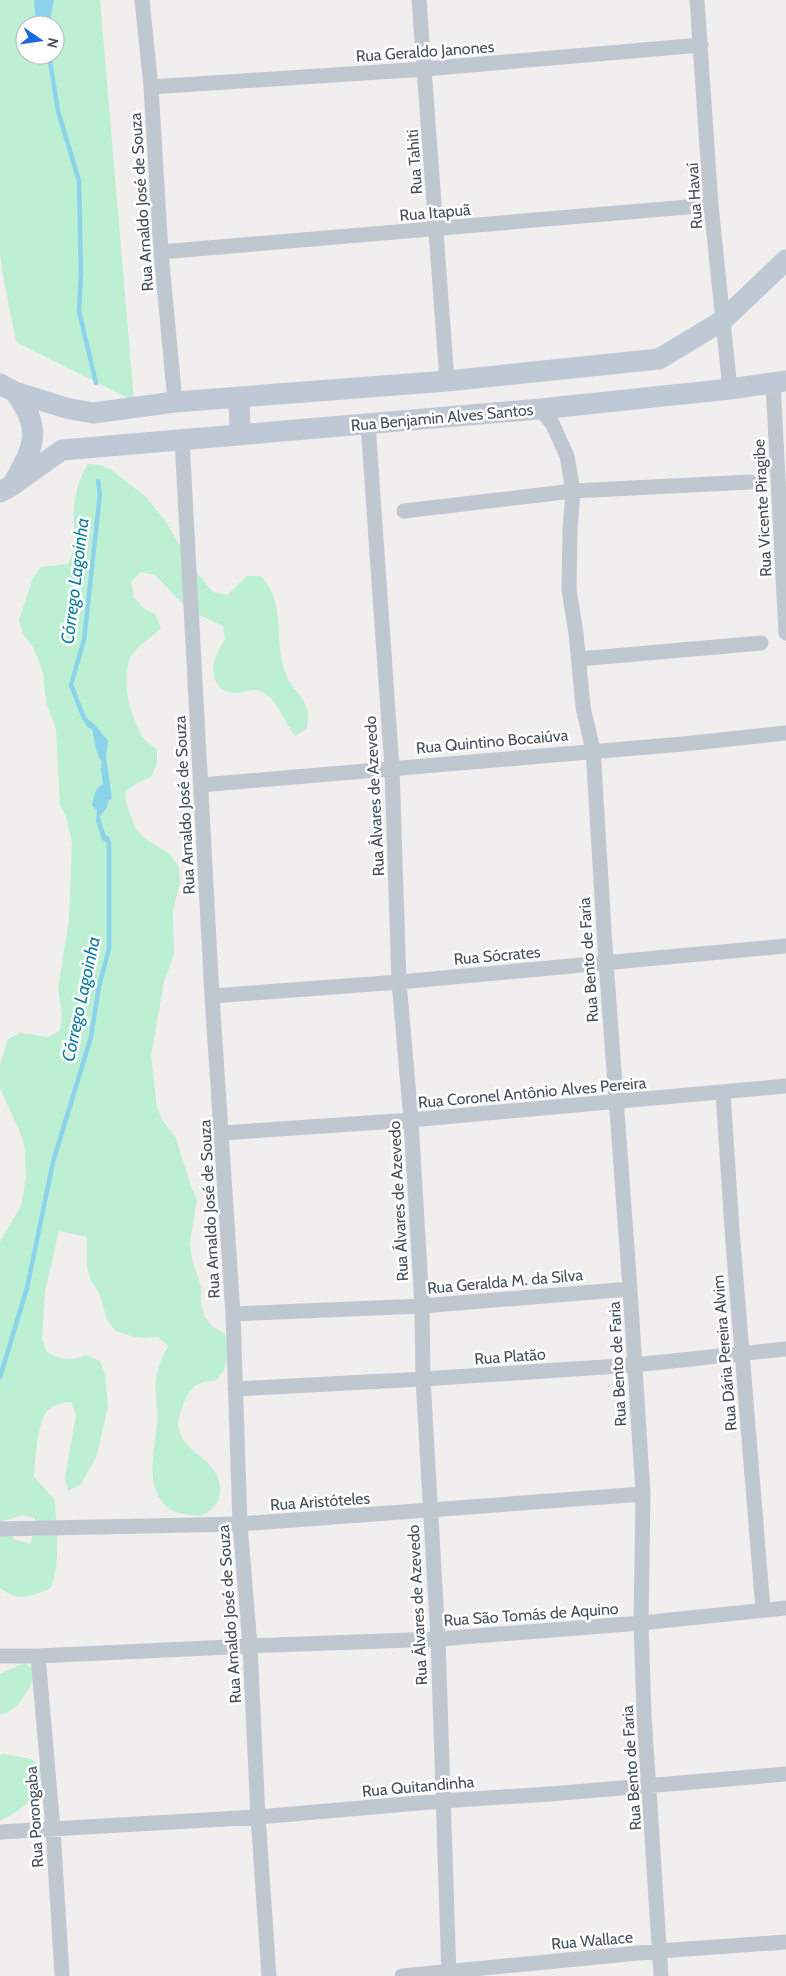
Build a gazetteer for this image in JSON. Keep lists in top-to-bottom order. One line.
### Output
{"streets":{"main road":["Rua Benjamin Alves Santos"],"street":["Rua Geraldo Janones","Rua Tahiti","Rua Havaí","Rua Arnaldo José de Souza","Rua Itapuã","Rua Vicente Piragibe","Rua Quintino Bocaiúva","Rua Álvares de Azevedo","Rua Sócrates","Rua Bento de Faria","Rua Coronel Antônio Alves Pereira","Rua Geralda M. da Silva","Rua Dária Pereira Alvim","Rua Platão","Rua Aristóteles","Rua São Tomás de Aquino","Rua Quitandinha","Rua Porongaba","Rua Wallace"]},"crossings":[["Rua Geraldo Janones","Rua Tahiti"],["Rua Geraldo Janones","Rua Havaí"],["Rua Geraldo Janones","Rua Arnaldo José de Souza"],["Rua Tahiti","Rua Itapuã"],["Rua Havaí","Rua Itapuã"],["Rua Havaí","Rua Benjamin Alves Santos"],["Rua Arnaldo José de Souza","Rua Itapuã"],["Rua Arnaldo José de Souza","Rua Benjamin Alves Santos"],["Rua Arnaldo José de Souza","Rua Quintino Bocaiúva"],["Rua Arnaldo José de Souza","Rua Sócrates"],["Rua Arnaldo José de Souza","Rua Coronel Antônio Alves Pereira"],["Rua Arnaldo José de Souza","Rua Geralda M. da Silva"],["Rua Arnaldo José de Souza","Rua Platão"],["Rua Arnaldo José de Souza","Rua Aristóteles"],["Rua Arnaldo José de Souza","Rua São Tomás de Aquino"],["Rua Arnaldo José de Souza","Rua Quitandinha"],["Rua Benjamin Alves Santos","Rua Vicente Piragibe"],["Rua Benjamin Alves Santos","Rua Álvares de Azevedo"],["Rua Benjamin Alves Santos","Rua Bento de Faria"],["Rua Quintino Bocaiúva","Rua Álvares de Azevedo"],["Rua Quintino Bocaiúva","Rua Bento de Faria"],["Rua Álvares de Azevedo","Rua Sócrates"],["Rua Álvares de Azevedo","Rua Coronel Antônio Alves Pereira"],["Rua Álvares de Azevedo","Rua Geralda M. da Silva"],["Rua Álvares de Azevedo","Rua Platão"],["Rua Álvares de Azevedo","Rua Aristóteles"],["Rua Álvares de Azevedo","Rua São Tomás de Aquino"],["Rua Álvares de Azevedo","Rua Quitandinha"],["Rua Álvares de Azevedo","Rua Wallace"],["Rua Sócrates","Rua Bento de Faria"],["Rua Bento de Faria","Rua Coronel Antônio Alves Pereira"],["Rua Bento de Faria","Rua Geralda M. da Silva"],["Rua Bento de Faria","Rua Platão"],["Rua Bento de Faria","Rua Aristóteles"],["Rua Bento de Faria","Rua São Tomás de Aquino"],["Rua Bento de Faria","Rua Quitandinha"],["Rua Bento de Faria","Rua Wallace"],["Rua Coronel Antônio Alves Pereira","Rua Dária Pereira Alvim"],["Rua Dária Pereira Alvim","Rua Platão"],["Rua Dária Pereira Alvim","Rua São Tomás de Aquino"],["Rua São Tomás de Aquino","Rua Porongaba"],["Rua Quitandinha","Rua Porongaba"]],"water":["Córrego Lagoinha"],"north":"right"}
